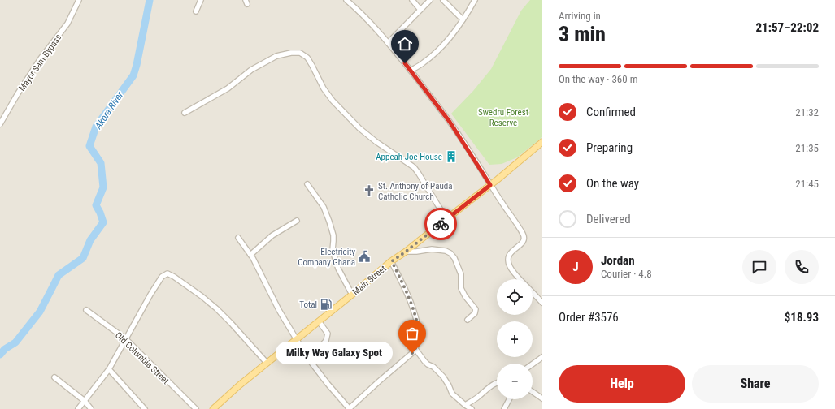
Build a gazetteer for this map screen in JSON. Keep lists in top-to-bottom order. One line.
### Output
{"streets":{"main road":["Main Street"],"street":["Mayor Sam Bypass","Old Columbia Street"]},"water":["Akora River"],"parks":["Swedru Forest Reserve"],"places":{"building":["Appeah Joe House"],"church":["St. Anthony of Pauda Catholic Church"],"public building":["Electricity Company Ghana"],"fuel station":["Total"],"other":["Milky Way Galaxy Spot"]},"page":{"heading":["3 min","Arriving in","21:57–22:02"],"panel":["Jordan","Courier · 4.8","Order #3576","$18.93"],"bar":"On the way · 360 m","list":[["Confirmed","21:32"],["Preparing","21:35"],["On the way","21:45"],"Delivered"],"round":"J","map_buttons":["+","−"],"bubble":"Milky Way Galaxy Spot","buttons":["Help","Share"]}}
